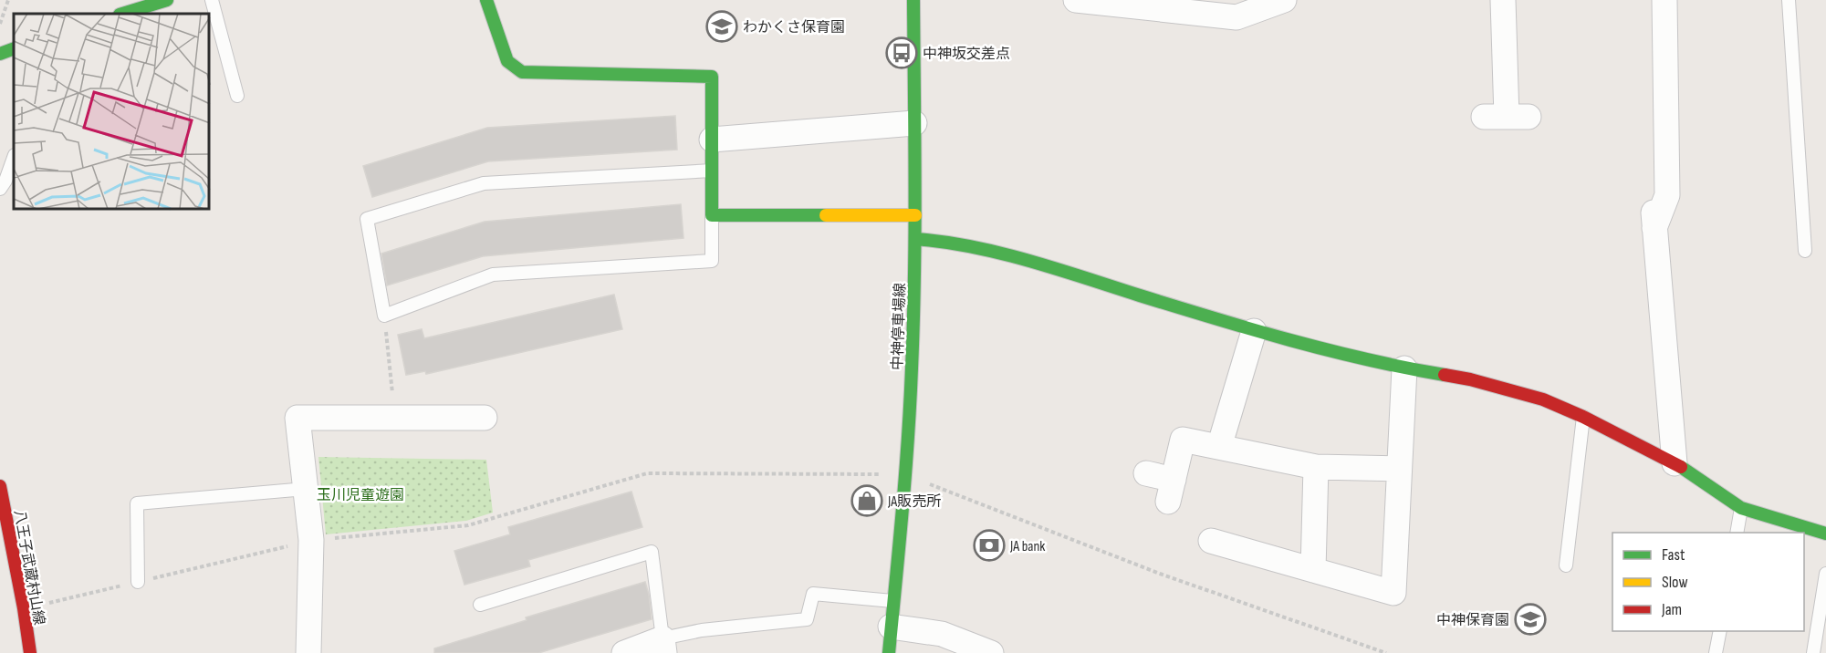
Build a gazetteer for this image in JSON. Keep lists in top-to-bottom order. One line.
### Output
{"streets":{"street":["中神停車場線","八王子武蔵村山線"]},"parks":["玉川児童遊園"],"places":{"school or university":["わかくさ保育園","中神保育園"],"bus stop":["中神坂交差点"],"shop":["JA販売所"],"bank":["JA bank"]},"legend":["Fast","Slow","Jam"]}
